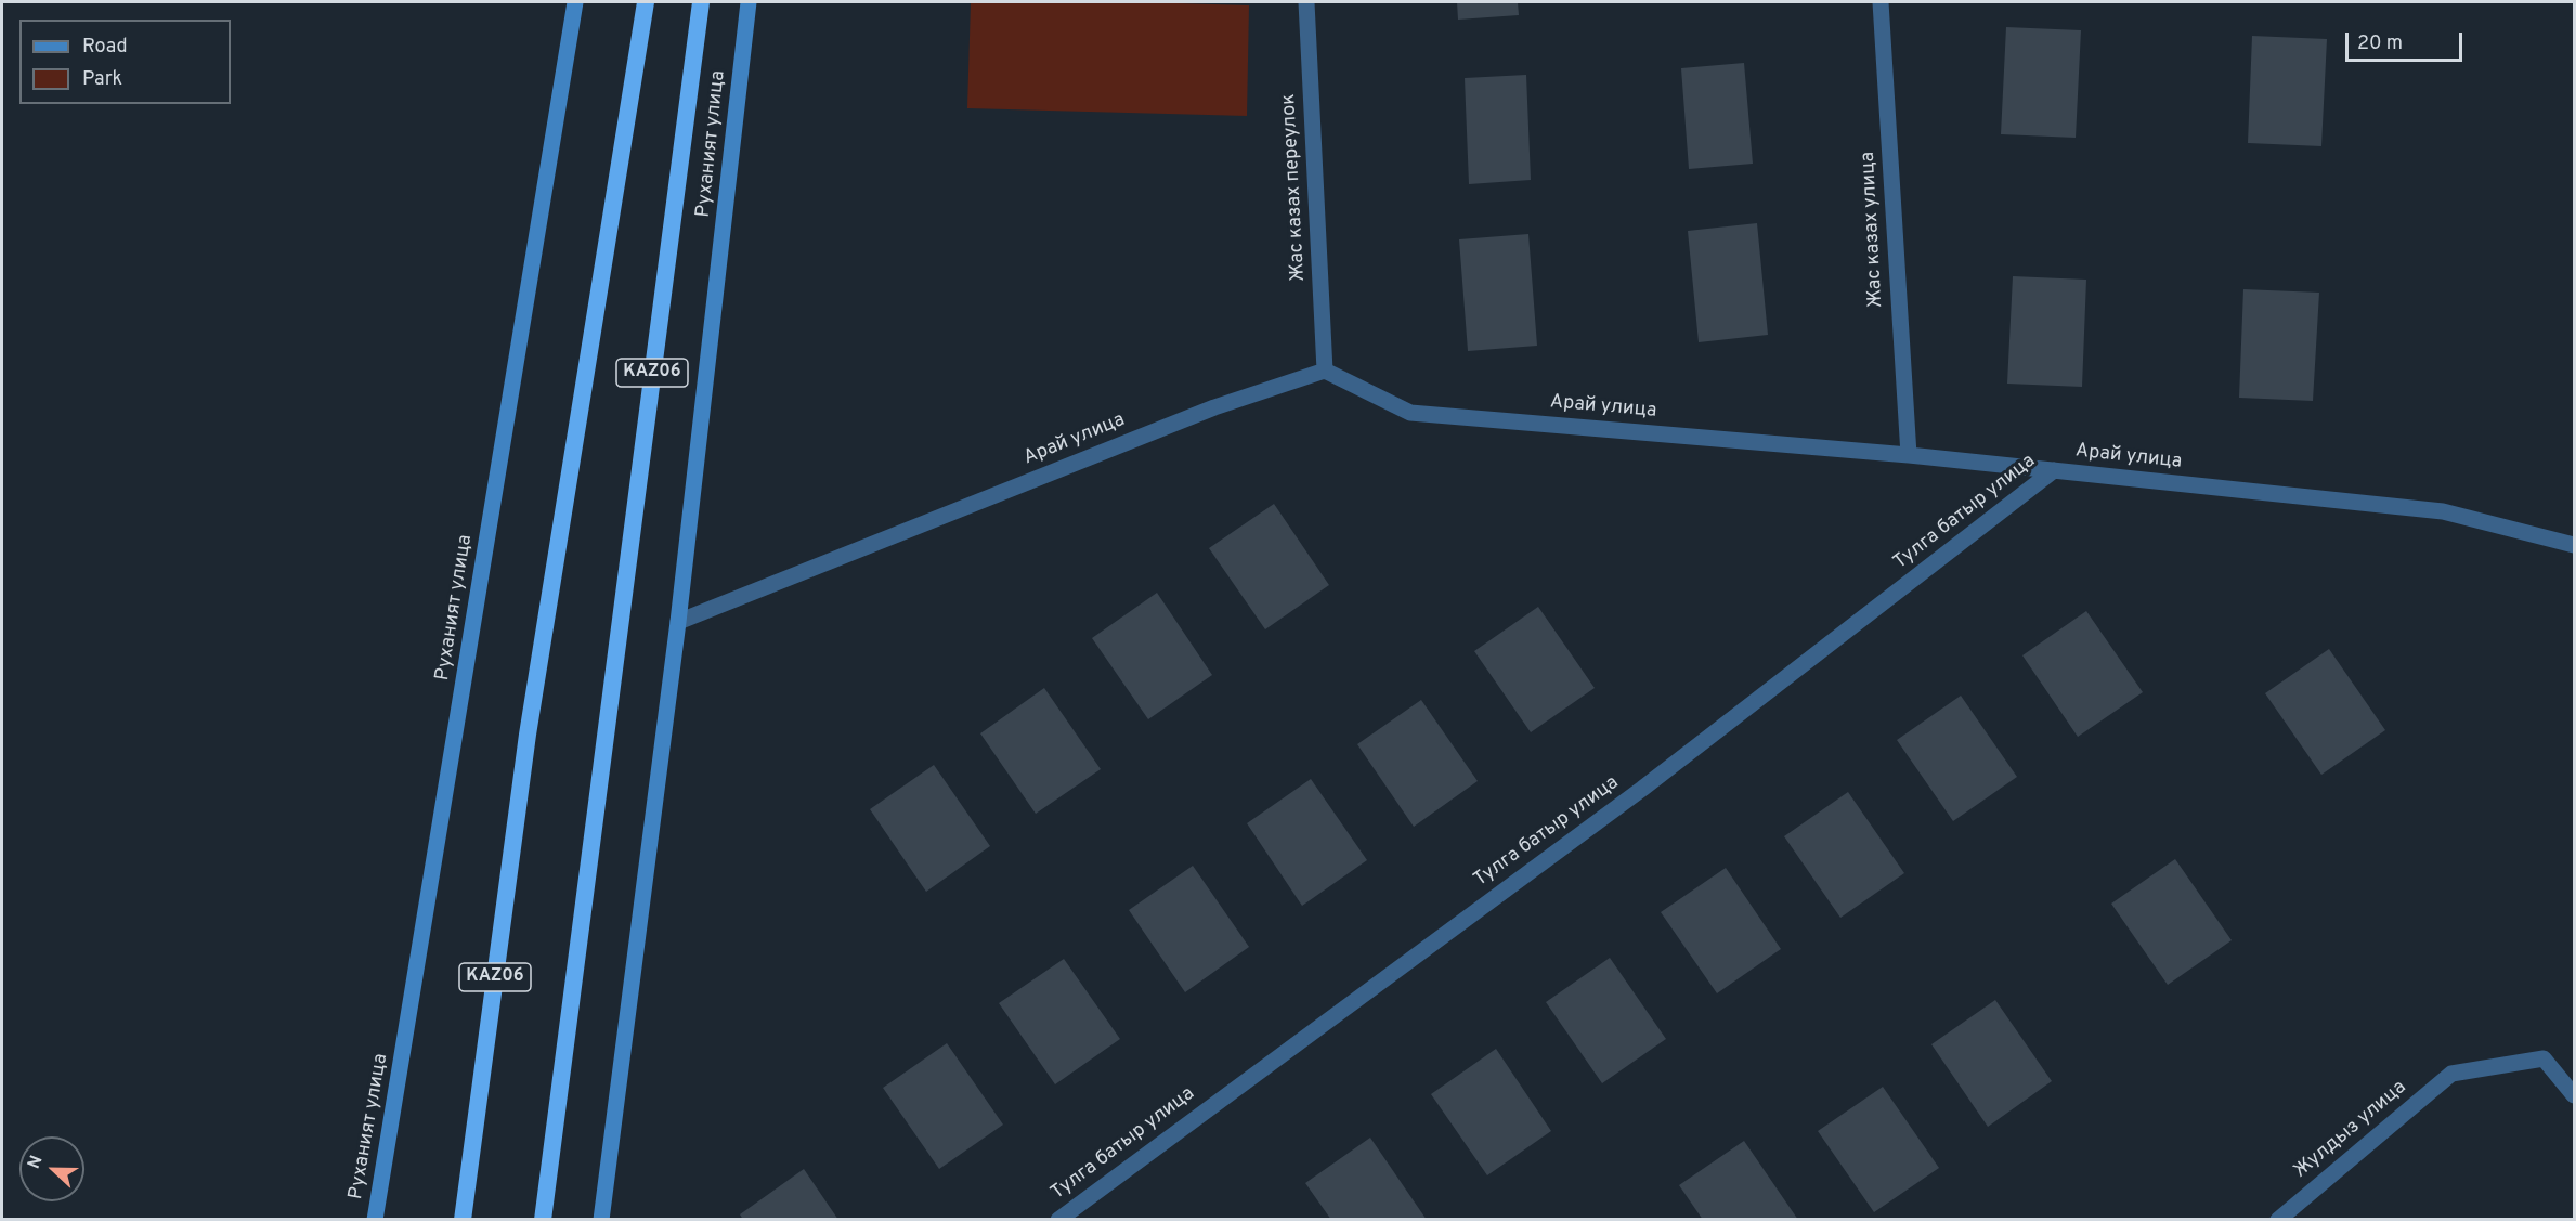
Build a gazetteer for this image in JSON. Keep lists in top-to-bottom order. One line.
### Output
{"streets":{"highway":["KАZ06"],"main road":["Руханият улица"],"street":["Жас казах переулок","Жас казах улица","Арай улица","Тулга батыр улица","Жулдыз улица"]},"crossings":[["Руханият улица","Арай улица"],["Жас казах переулок","Арай улица"],["Жас казах улица","Арай улица"],["Арай улица","Тулга батыр улица"]],"legend":["Road","Park"],"scale_bar":"20 m","north":"left"}
